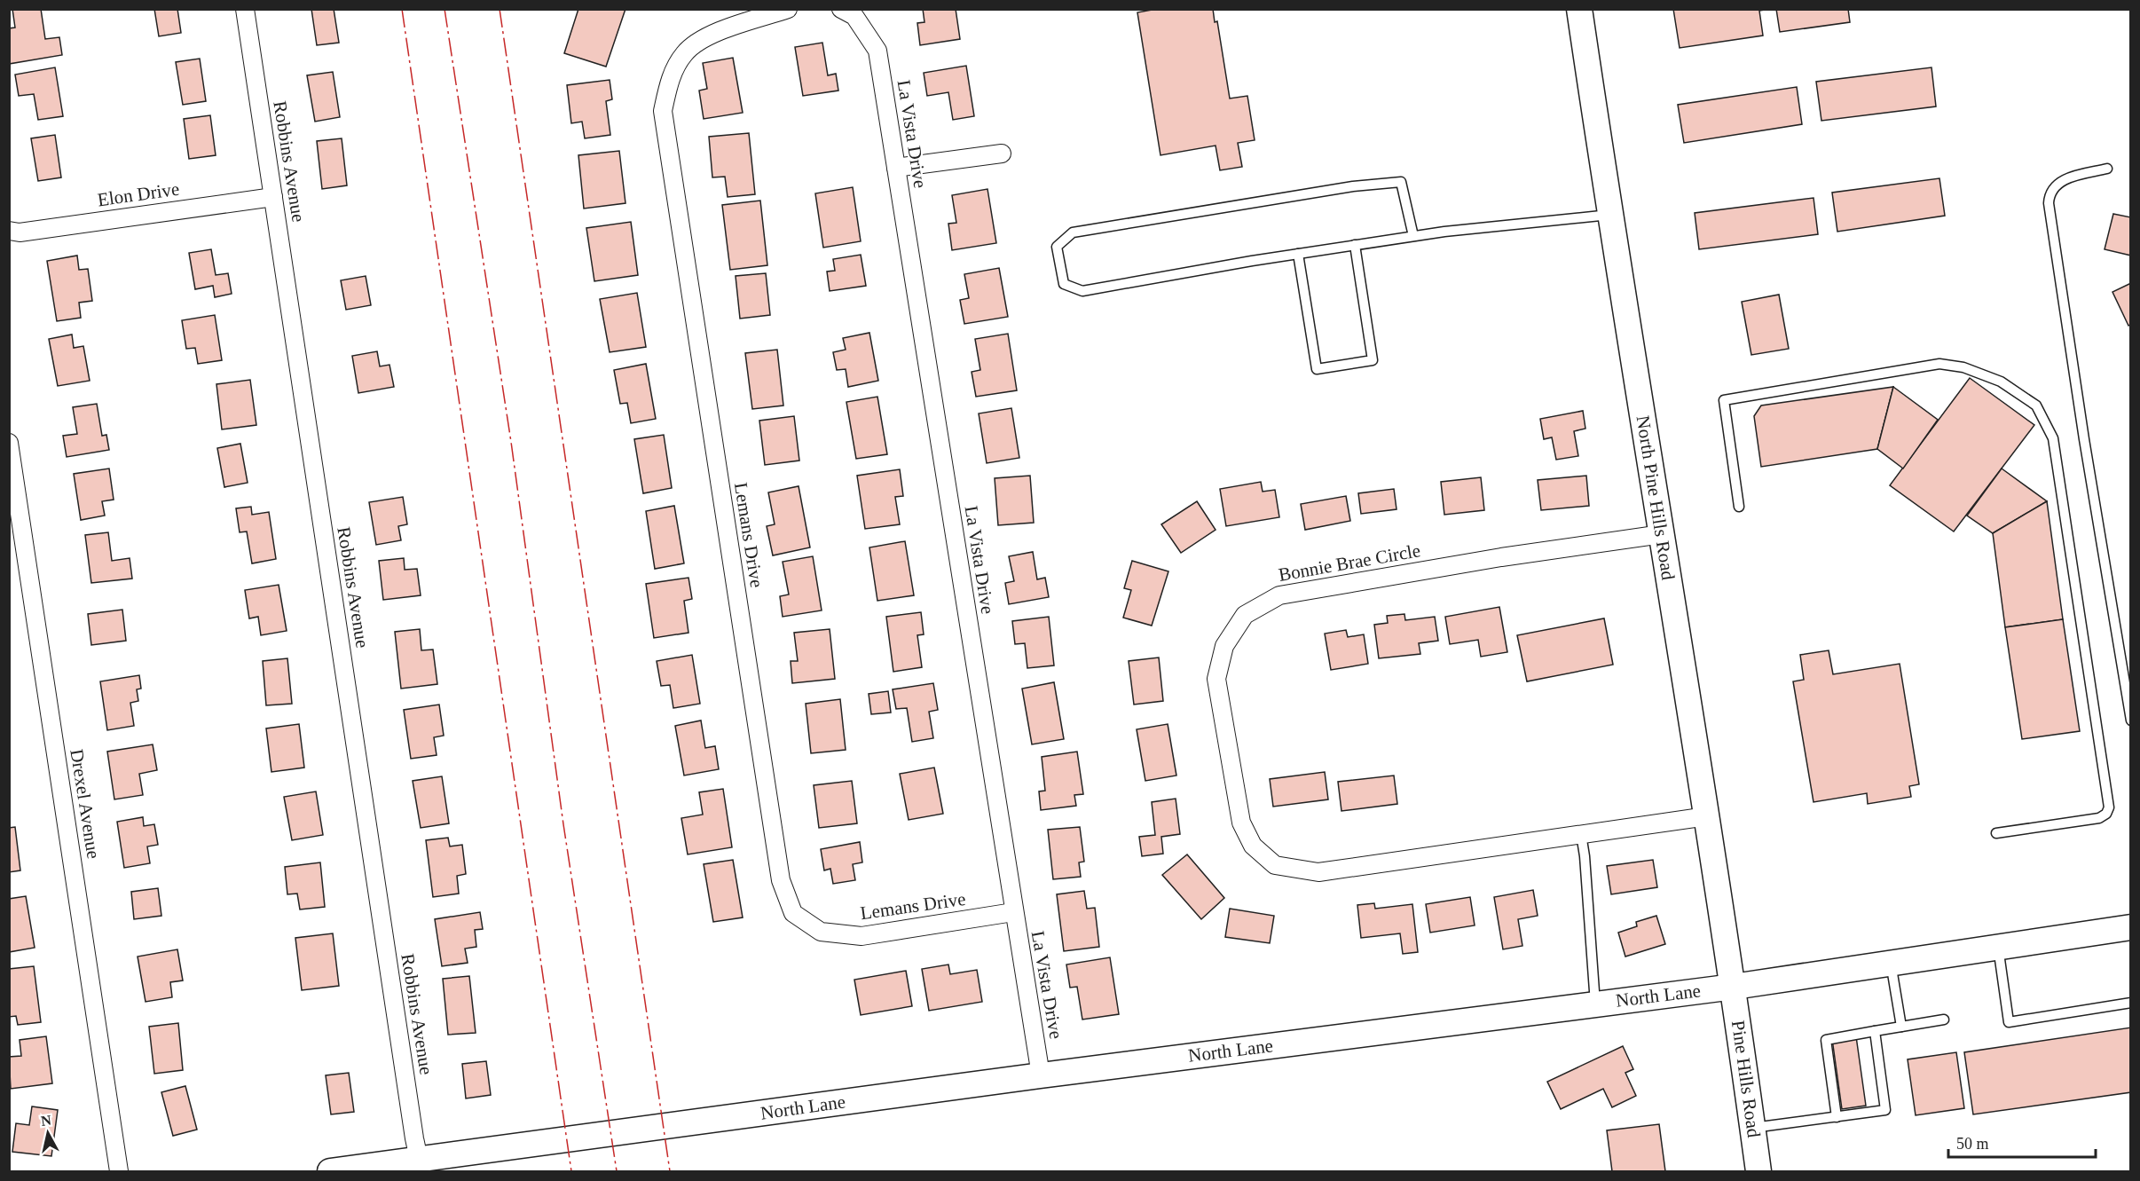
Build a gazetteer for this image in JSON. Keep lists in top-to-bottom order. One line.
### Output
{"streets":{"street":["La Vista Drive","Robbins Avenue","Elon Drive","North Pine Hills Road","Lemans Drive","Bonnie Brae Circle","Drexel Avenue","North Lane","Pine Hills Road"]},"crossings":[["La Vista Drive","Lemans Drive"],["La Vista Drive","North Lane"],["Robbins Avenue","Elon Drive"],["Robbins Avenue","North Lane"],["North Pine Hills Road","Bonnie Brae Circle"],["North Pine Hills Road","North Lane"],["North Pine Hills Road","Pine Hills Road"],["North Lane","Pine Hills Road"]],"scale_bar":"50 m","north":"top"}
